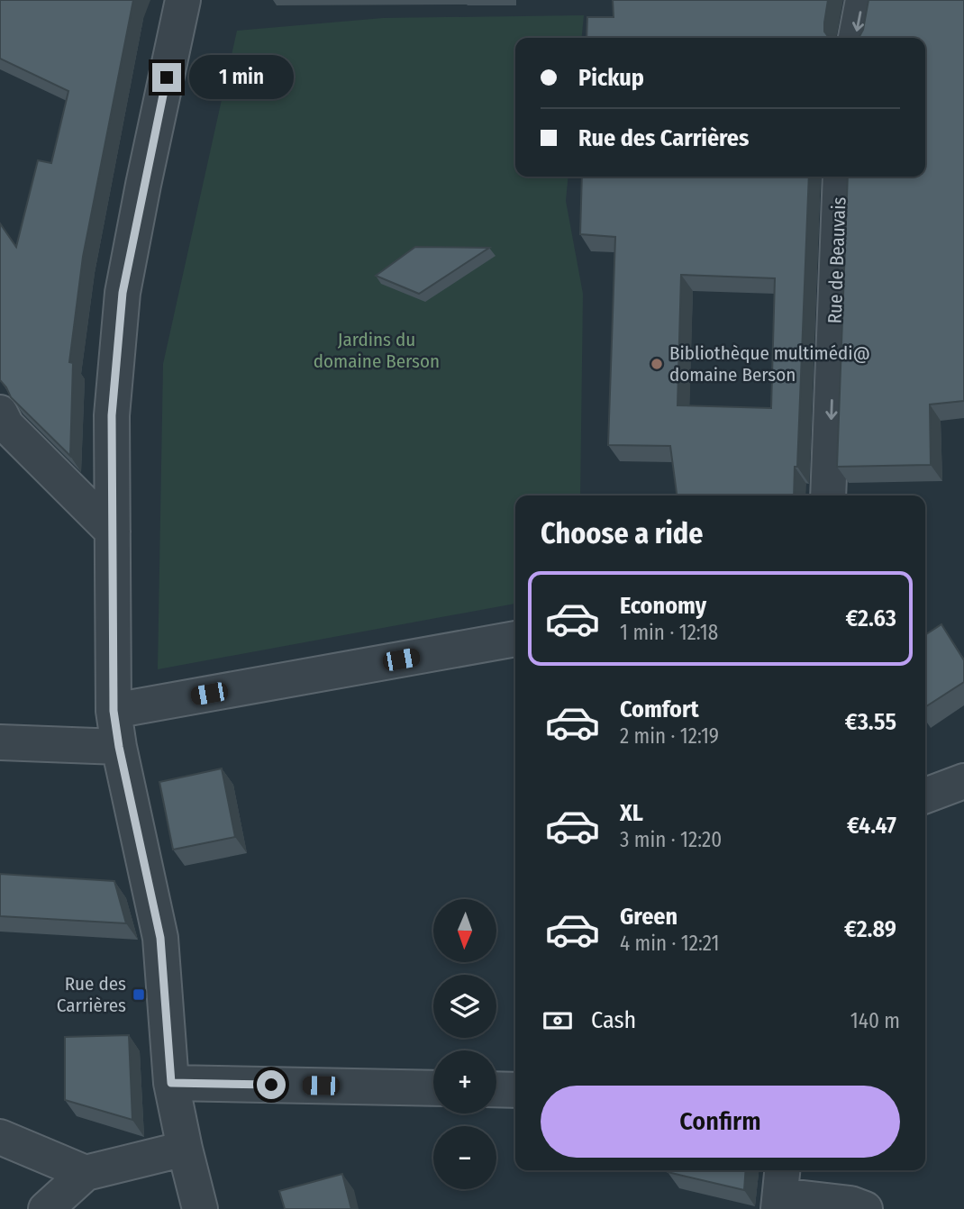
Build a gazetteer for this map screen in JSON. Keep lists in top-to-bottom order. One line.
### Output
{"streets":{"street":["Rue de Beauvais"]},"one_way":["Rue de Beauvais"],"parks":["Jardins du domaine Berson"],"places":{"other":["Bibliothèque multimédi@ domaine Berson"],"transit":["Rue des Carrières"]},"north":"bottom","page":{"banner":["Pickup","Rue des Carrières"],"bubble":"1 min","heading":"Choose a ride","list":[{"name":"Economy","note":"1 min · 12:18","value":"€2.63"},{"name":"Comfort","note":"2 min · 12:19","value":"€3.55"},{"name":"XL","note":"3 min · 12:20","value":"€4.47"},{"name":"Green","note":"4 min · 12:21","value":"€2.89"}],"map_buttons":["+","−"],"pay":["Cash","140 m"],"buttons":"Confirm"}}
